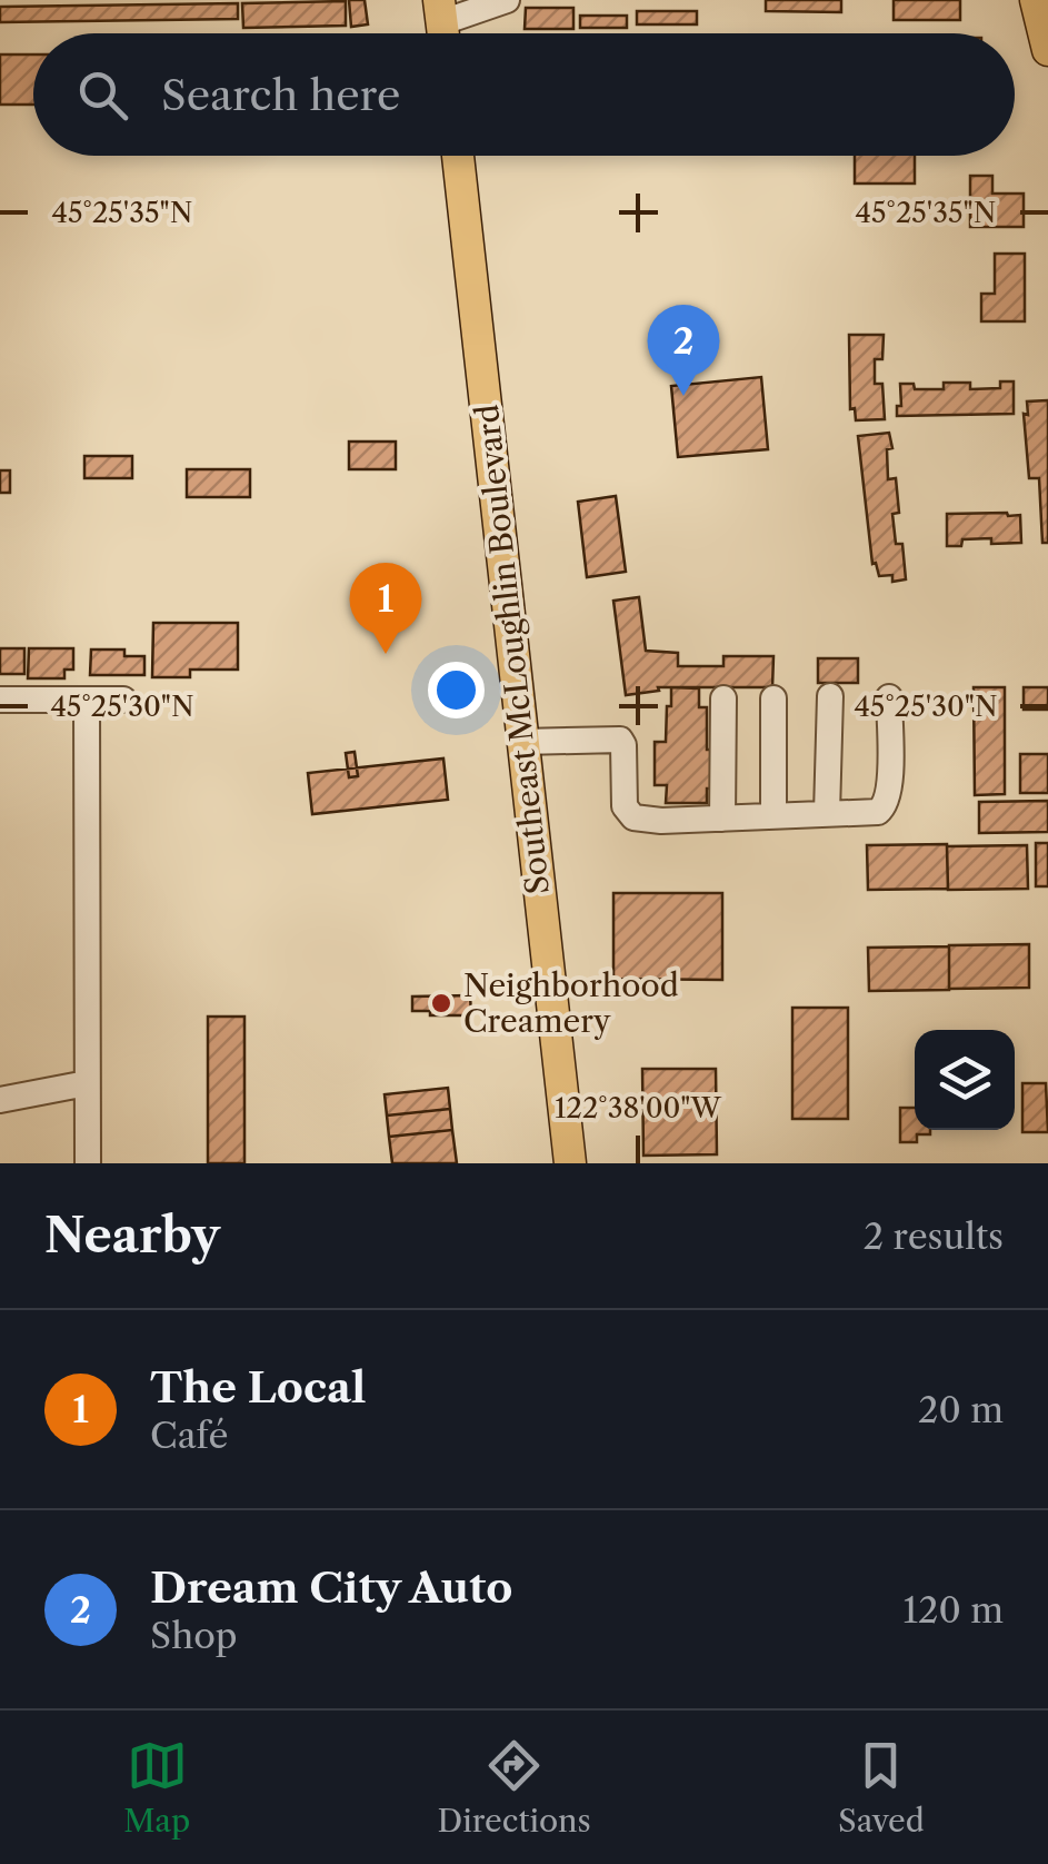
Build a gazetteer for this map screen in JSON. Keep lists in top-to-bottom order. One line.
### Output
{"streets":{"main road":["Southeast McLoughlin Boulevard"]},"places":["Neighborhood Creamery"],"page":{"search":"Search here","pins":["2","1"],"heading":["Nearby","2 results"],"list":[{"mark":"1","name":"The Local","note":"Café","value":"20 m"},{"mark":"2","name":"Dream City Auto","note":"Shop","value":"120 m"}],"nav":["Map","Directions","Saved"]},"coordinates":["45°25'35\"N","45°25'30\"N","122°38'00\"W"]}
